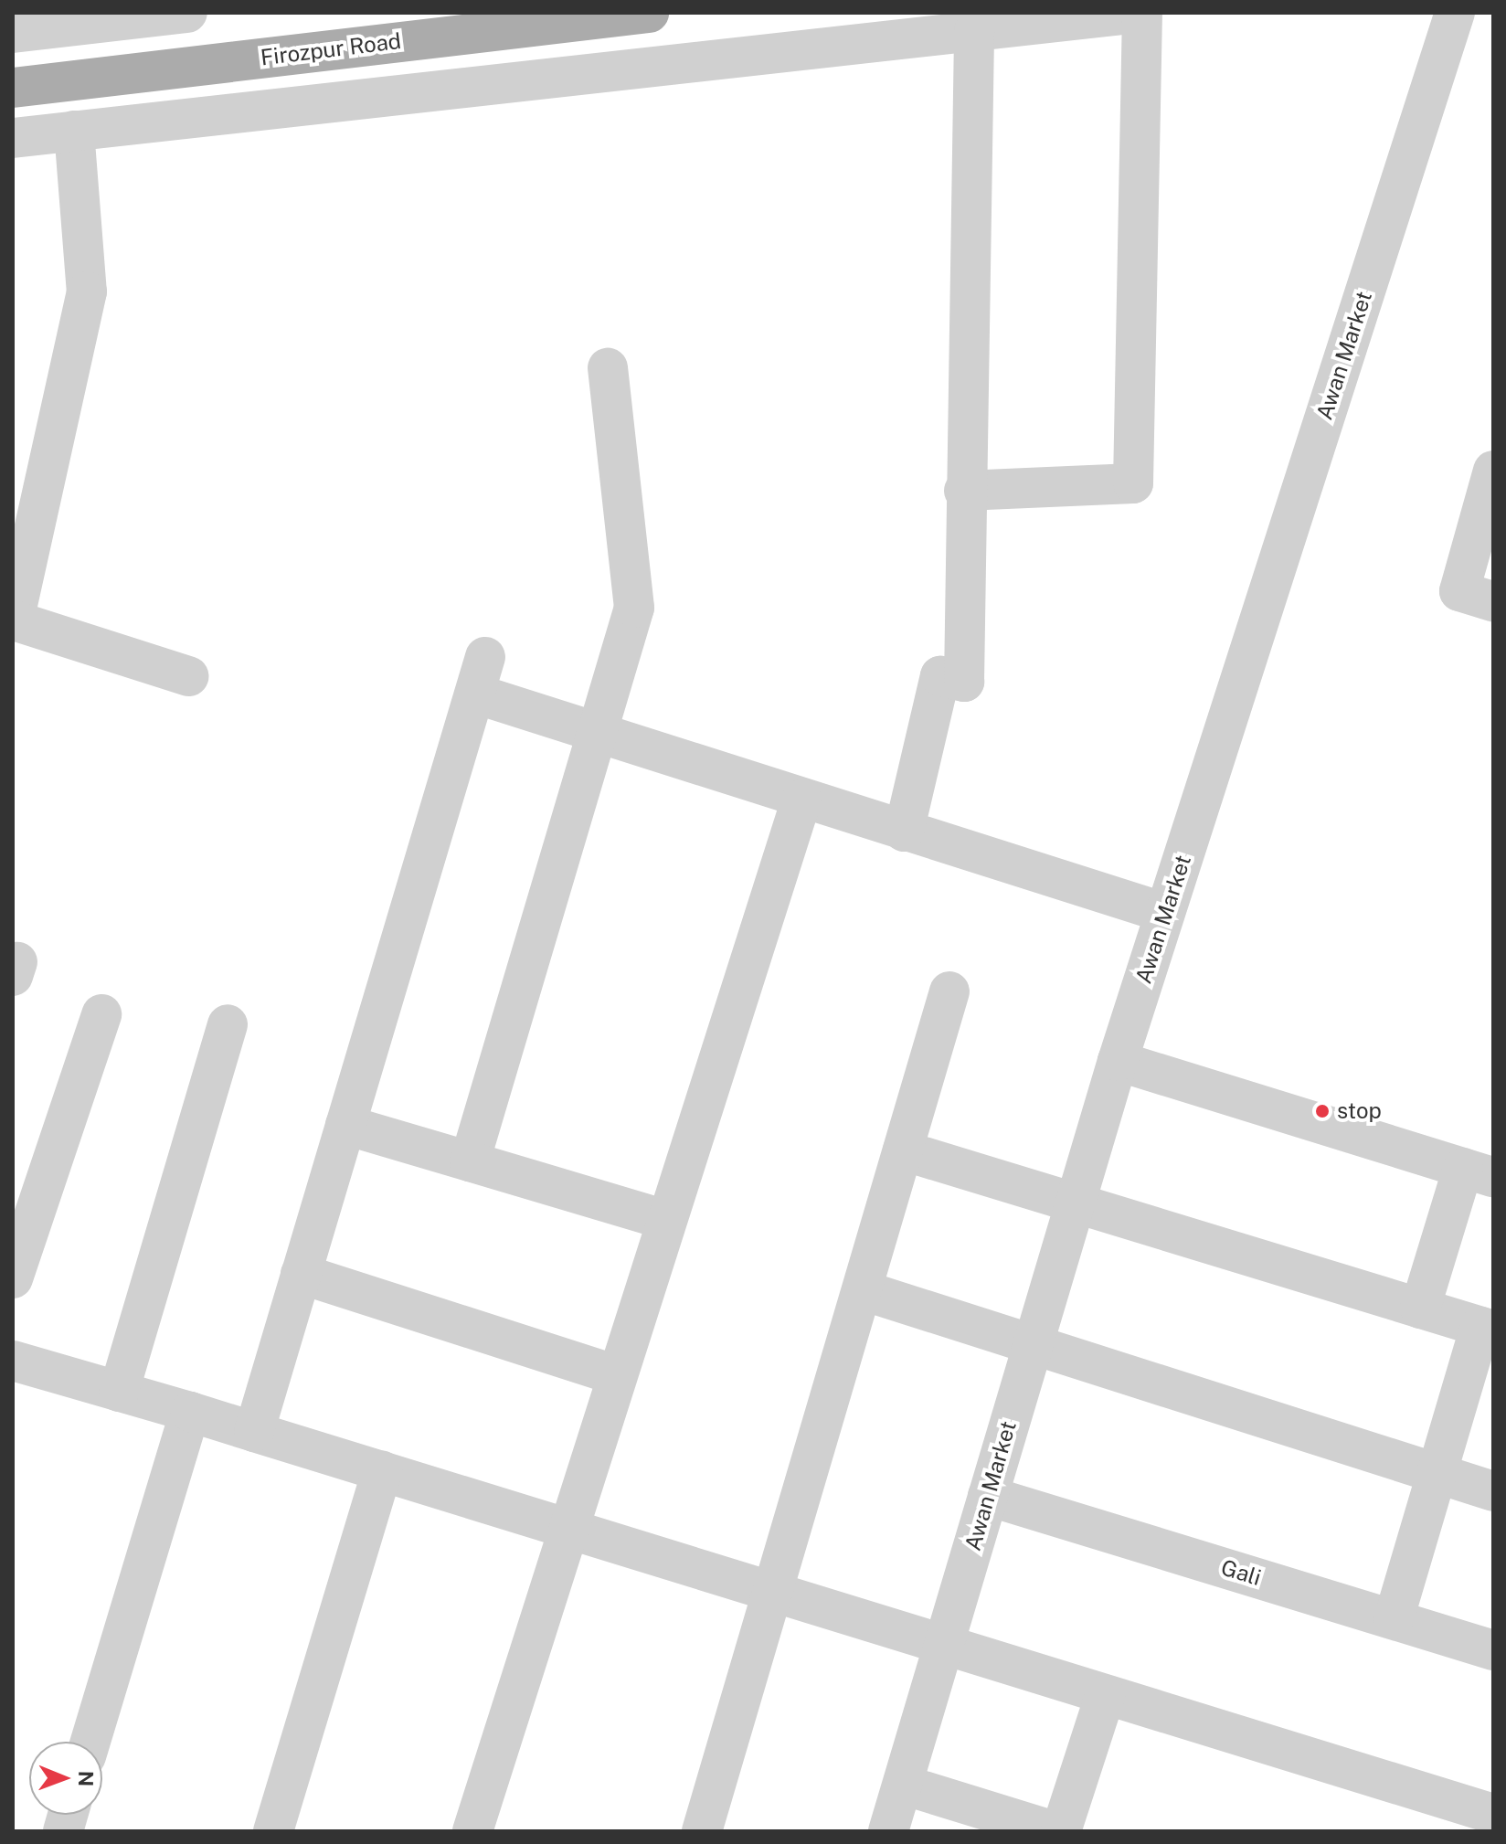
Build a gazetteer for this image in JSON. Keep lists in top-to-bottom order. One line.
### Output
{"streets":{"main road":["Firozpur Road"],"street":["Awan Market","Gali"]},"crossings":[["Awan Market","Gali"]],"places":["stop"],"north":"right"}
